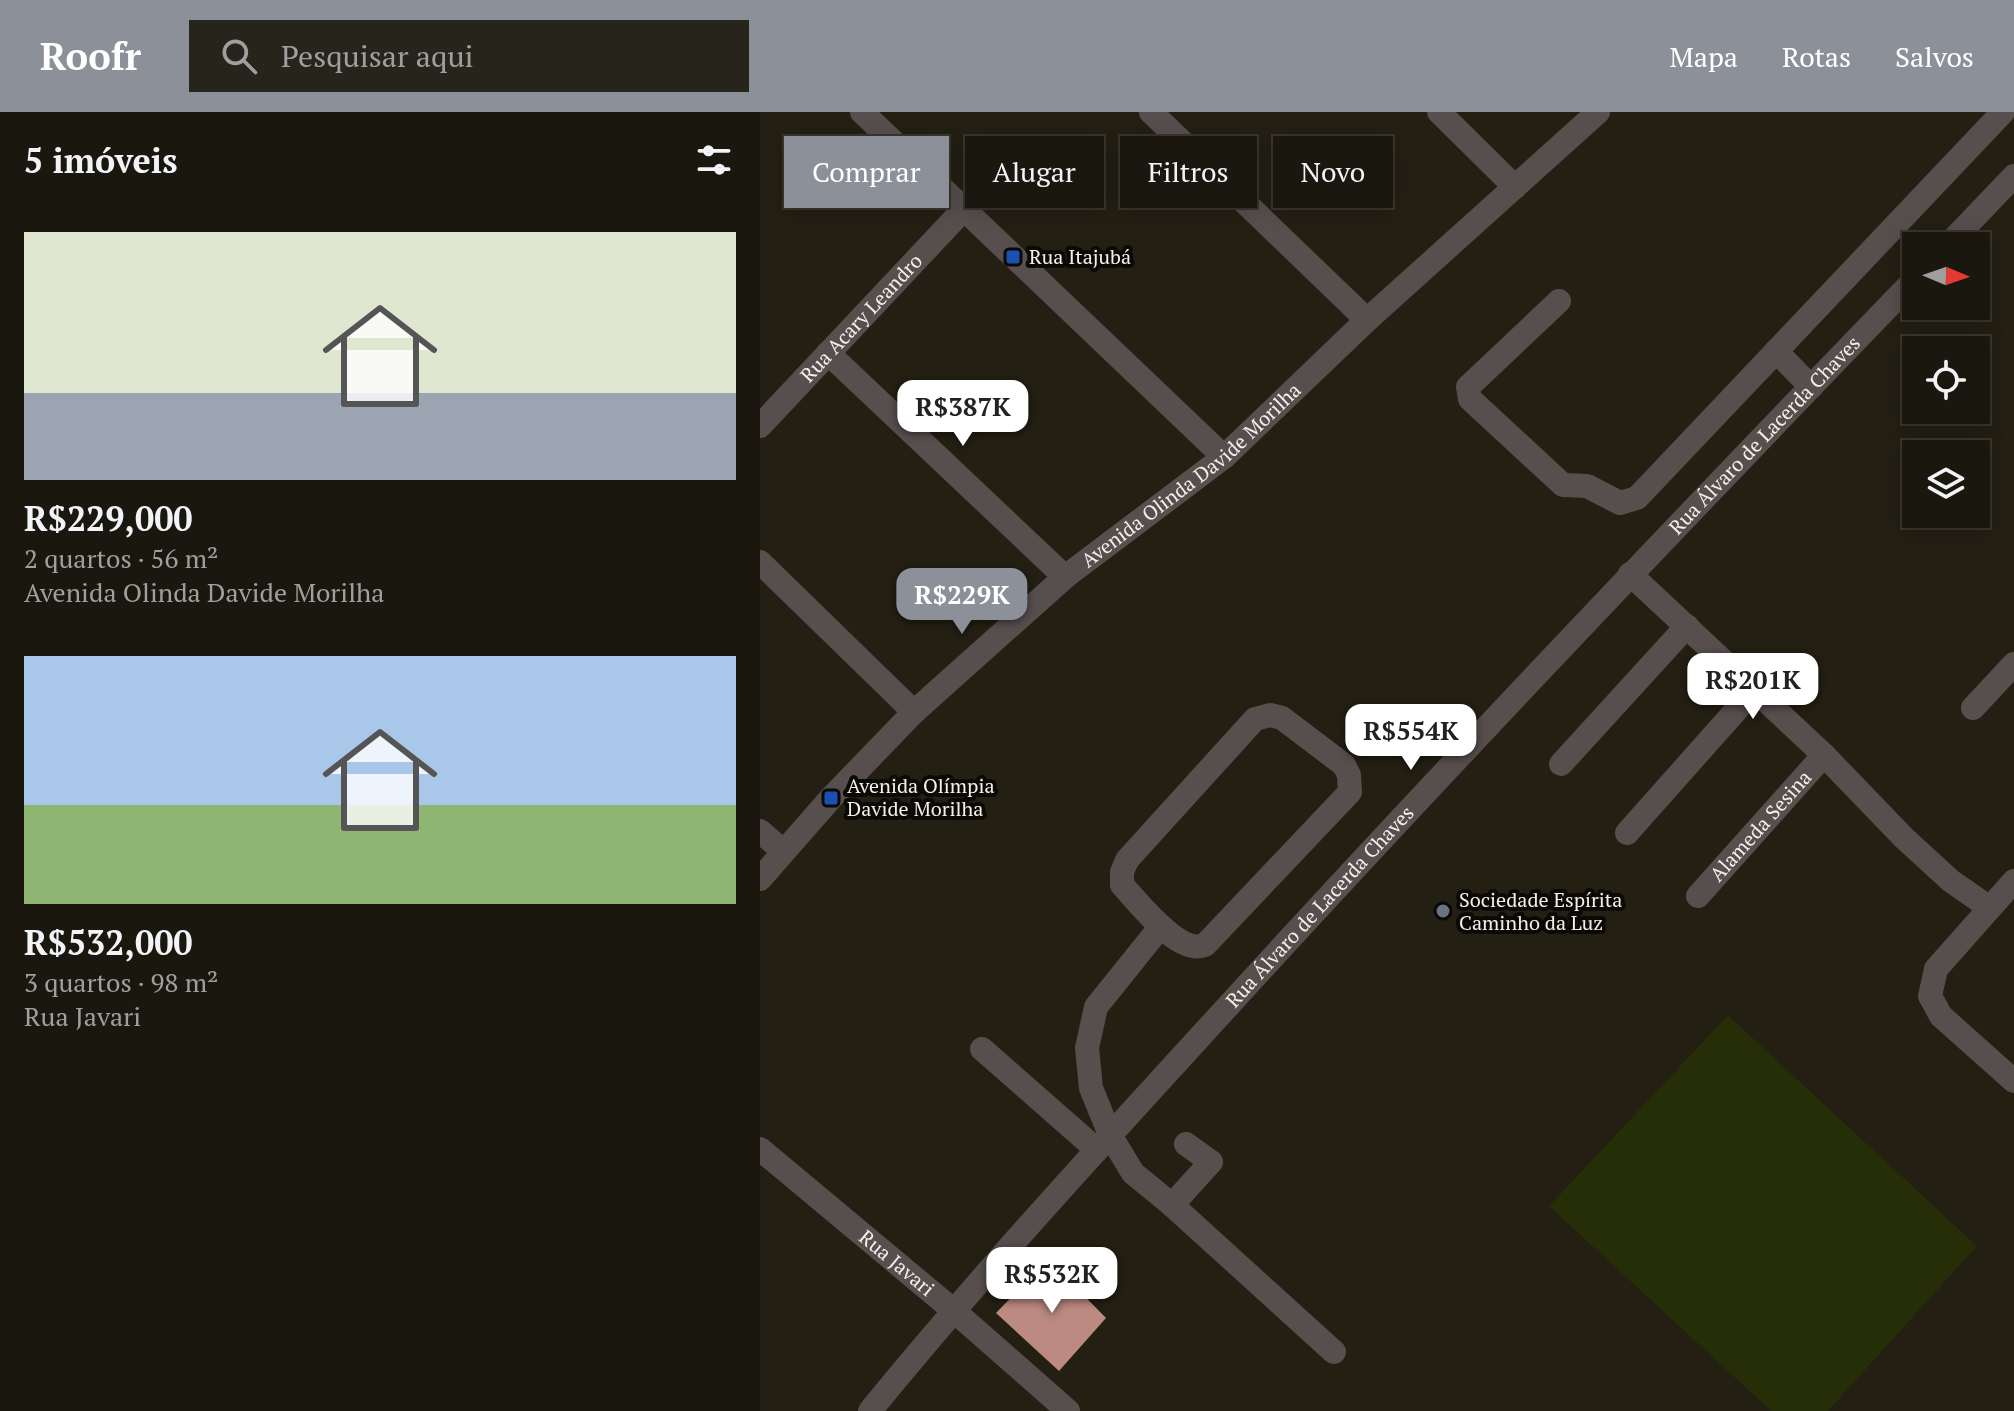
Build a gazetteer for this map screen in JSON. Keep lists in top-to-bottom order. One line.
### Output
{"streets":{"street":["Rua Acary Leandro","Rua Álvaro de Lacerda Chaves","Avenida Olinda Davide Morilha","Alameda Sesina","Rua Javari"]},"crossings":[["Rua Álvaro de Lacerda Chaves","Rua Javari"]],"places":{"transit":["Rua Itajubá","Avenida Olímpia Davide Morilha"],"other":["Sociedade Espírita Caminho da Luz"]},"north":"right","page":{"header":"Roofr","search":"Pesquisar aqui","nav":["Mapa","Rotas","Salvos"],"heading":"5 imóveis","chip":["Comprar","Alugar","Filtros","Novo"],"list":[{"name":"R$229,000","note":"2 quartos · 56 m² · Avenida Olinda Davide Morilha"},{"name":"R$532,000","note":"3 quartos · 98 m² · Rua Javari"}],"price":["R$387K","R$229K","R$201K","R$554K","R$532K"]}}
